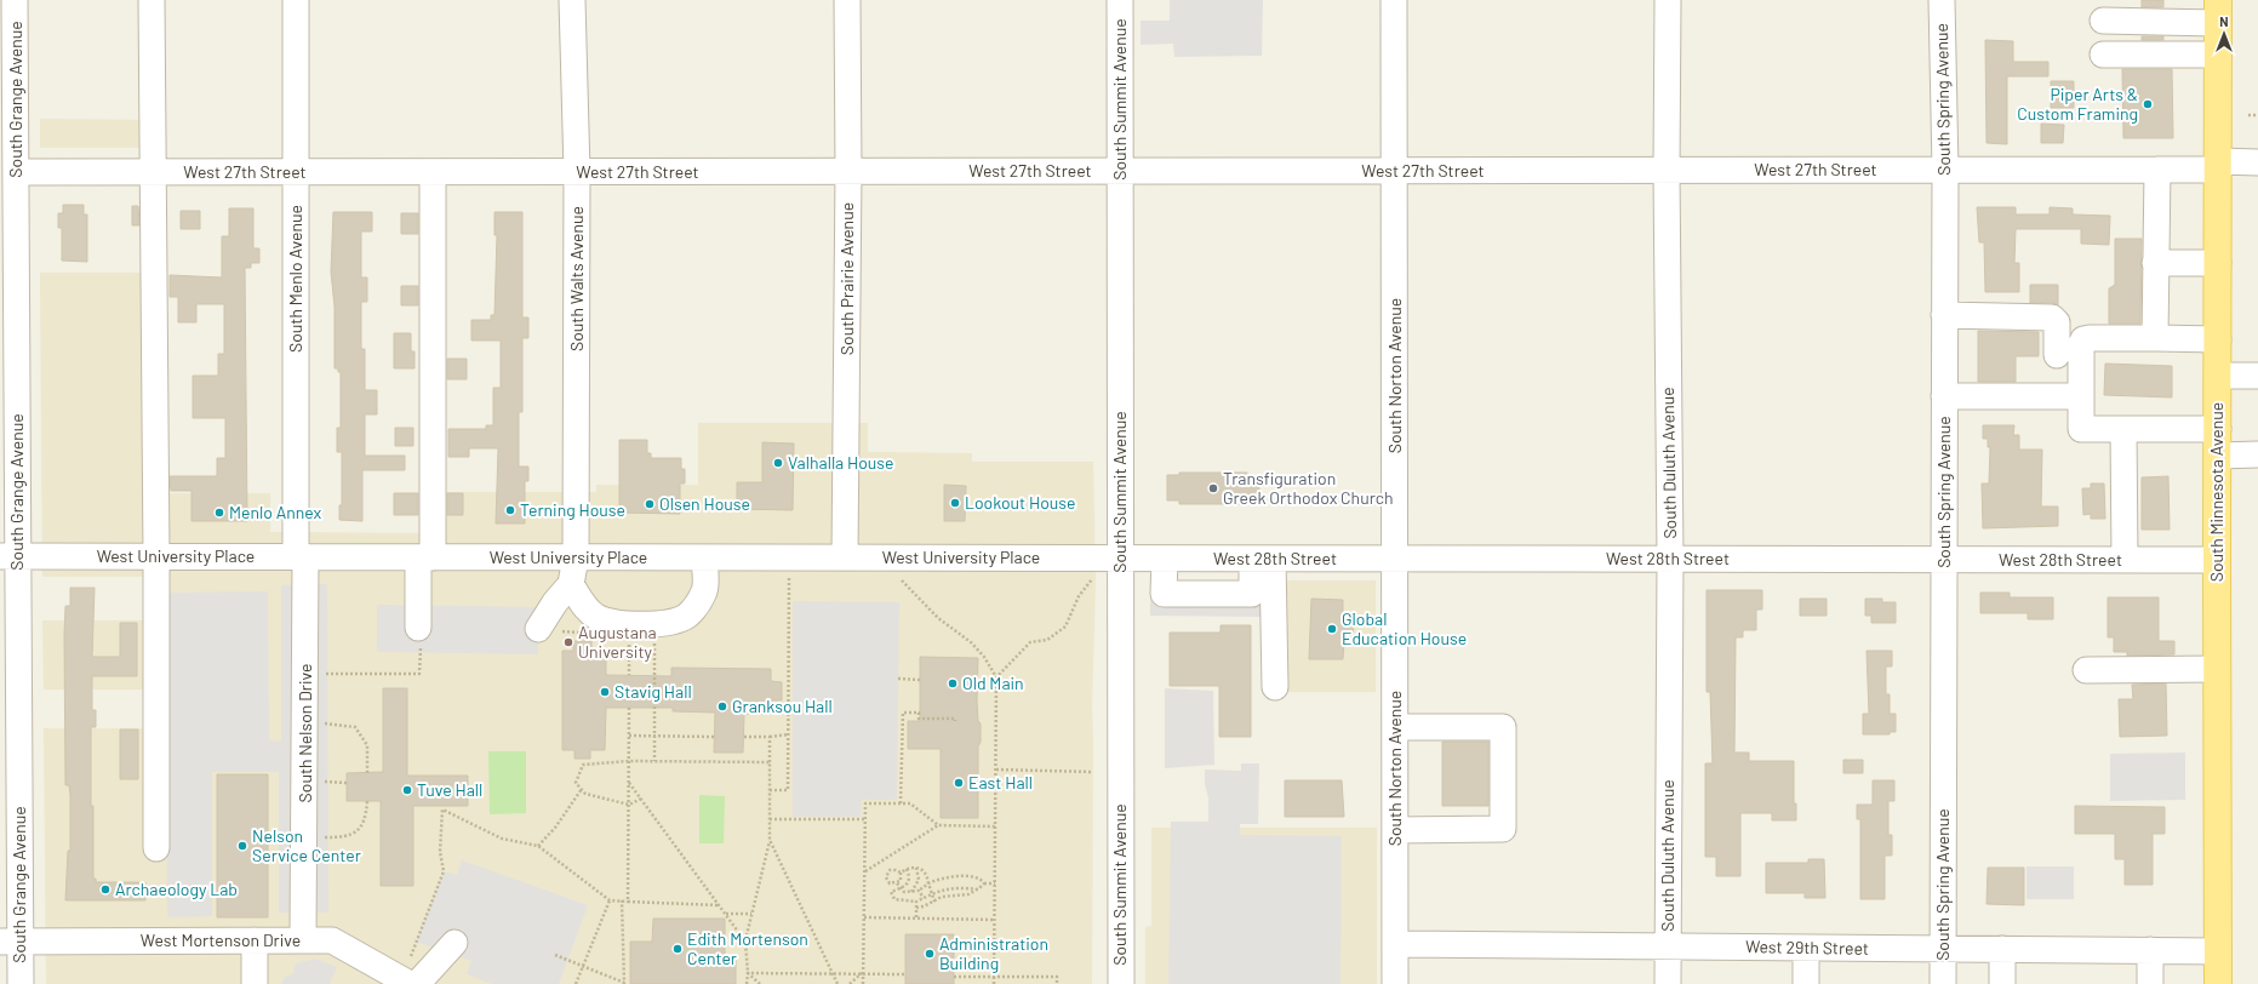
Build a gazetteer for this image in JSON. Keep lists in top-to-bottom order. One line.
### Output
{"streets":{"main road":["South Minnesota Avenue"],"street":["South Grange Avenue","South Summit Avenue","South Spring Avenue","West 27th Street","South Menlo Avenue","South Walts Avenue","South Prairie Avenue","South Norton Avenue","South Duluth Avenue","West University Place","West 28th Street","South Nelson Drive","West Mortenson Drive","West 29th Street"]},"crossings":[["South Grange Avenue","West 27th Street"],["South Grange Avenue","West University Place"],["South Grange Avenue","West Mortenson Drive"],["South Summit Avenue","West 27th Street"],["South Summit Avenue","West University Place"],["South Summit Avenue","West 28th Street"],["South Spring Avenue","West 27th Street"],["South Spring Avenue","West 28th Street"],["South Spring Avenue","West 29th Street"],["West 27th Street","South Menlo Avenue"],["West 27th Street","South Walts Avenue"],["West 27th Street","South Prairie Avenue"],["West 27th Street","South Norton Avenue"],["West 27th Street","South Duluth Avenue"],["West 27th Street","South Minnesota Avenue"],["South Menlo Avenue","West University Place"],["South Menlo Avenue","South Nelson Drive"],["South Walts Avenue","West University Place"],["South Prairie Avenue","West University Place"],["South Norton Avenue","West 28th Street"],["South Norton Avenue","West 29th Street"],["South Duluth Avenue","West 28th Street"],["South Duluth Avenue","West 29th Street"],["South Minnesota Avenue","West 28th Street"],["South Minnesota Avenue","West 29th Street"],["West University Place","West 28th Street"],["West University Place","South Nelson Drive"],["South Nelson Drive","West Mortenson Drive"]],"places":["Piper Arts & Custom Framing","Valhalla House","Transfiguration Greek Orthodox Church","Lookout House","Olsen House","Terning House","Menlo Annex","Global Education House","Augustana University","Old Main","Stavig Hall","Granksou Hall","East Hall","Tuve Hall","Nelson Service Center","Archaeology Lab","Edith Mortenson Center","Administration Building"],"north":"top"}
